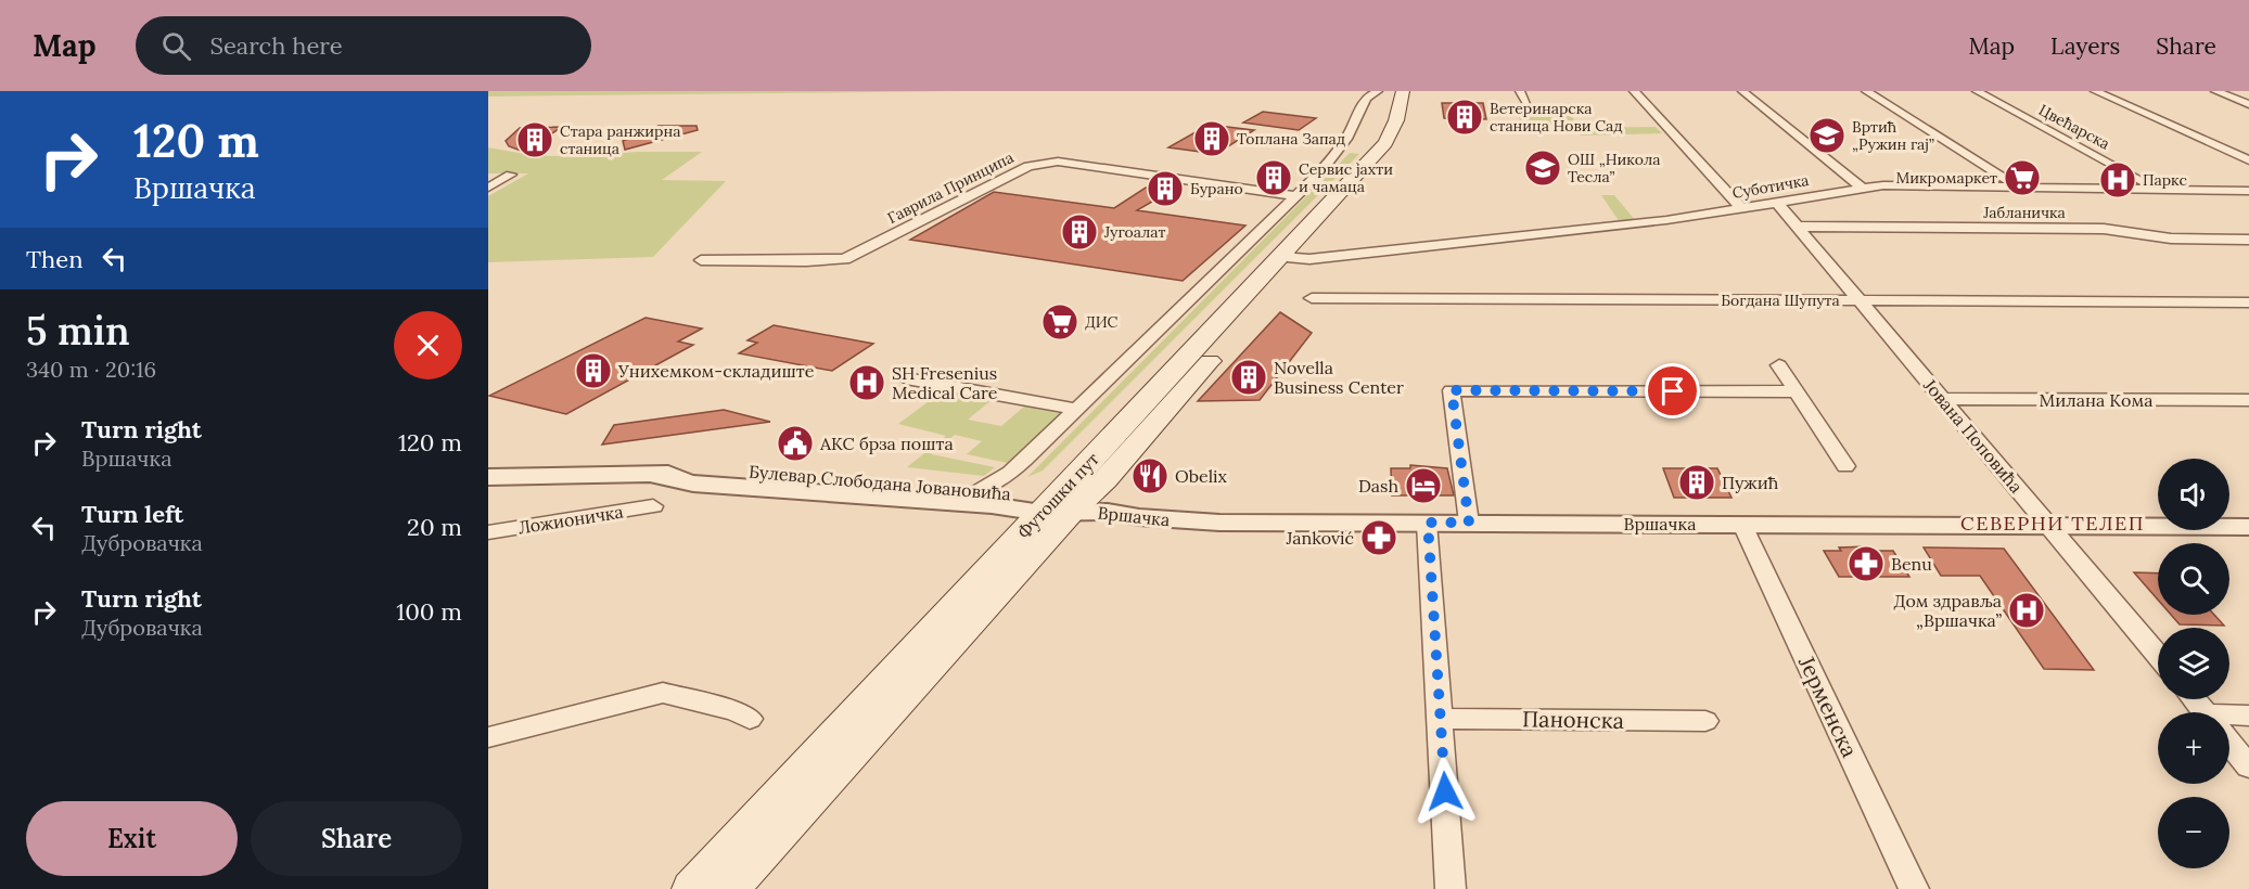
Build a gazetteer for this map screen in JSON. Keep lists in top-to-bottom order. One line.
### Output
{"streets":{"main road":["Футошки пут"],"street":["Цвећарска","Суботичка","Гаврила Принципа","Јабланичка","Богдана Шупута","Милана Кома","Јована Поповића","Булевар Слободана Јовановића","Вршачка","Ложионичка","Јерменска","Панонска"]},"crossings":[["Цвећарска","Суботичка"],["Суботичка","Јована Поповића"],["Суботичка","Футошки пут"],["Јабланичка","Јована Поповића"],["Богдана Шупута","Јована Поповића"],["Милана Кома","Јована Поповића"],["Јована Поповића","Вршачка"],["Булевар Слободана Јовановића","Футошки пут"],["Булевар Слободана Јовановића","Вршачка"],["Футошки пут","Вршачка"],["Вршачка","Јерменска"]],"districts":["СЕВЕРНИ ТЕЛЕП"],"places":{"building":["Ветеринарска станица Нови Сад","Топлана Запад","Стара ранжирна станица","Сервис јахти и чамаца","Бурано","Југоалат","Унихемком-складиште","Novella Business Center","Пужић"],"school or university":["Вртић „Ружин гај”","ОШ „Никола Тесла”"],"supermarket":["Микромаркет","ДИС"],"hospital":["Паркс","SH Fresenius Medical Care","Дом здравља „Вршачка”"],"public building":["АКС брза пошта"],"restaurant":["Obelix"],"hotel":["Dash"],"pharmacy":["Janković","Benu"]},"page":{"header":"Map","search":"Search here","nav":["Map","Layers","Share"],"turn":["120 m","Вршачка"],"then":"Then","heading":["5 min","340 m · 20:16"],"list":[{"name":"Turn right","note":"Вршачка","value":"120 m"},{"name":"Turn left","note":"Дубровачка","value":"20 m"},{"name":"Turn right","note":"Дубровачка","value":"100 m"}],"map_buttons":["+","−"],"buttons":["Exit","Share"]}}
